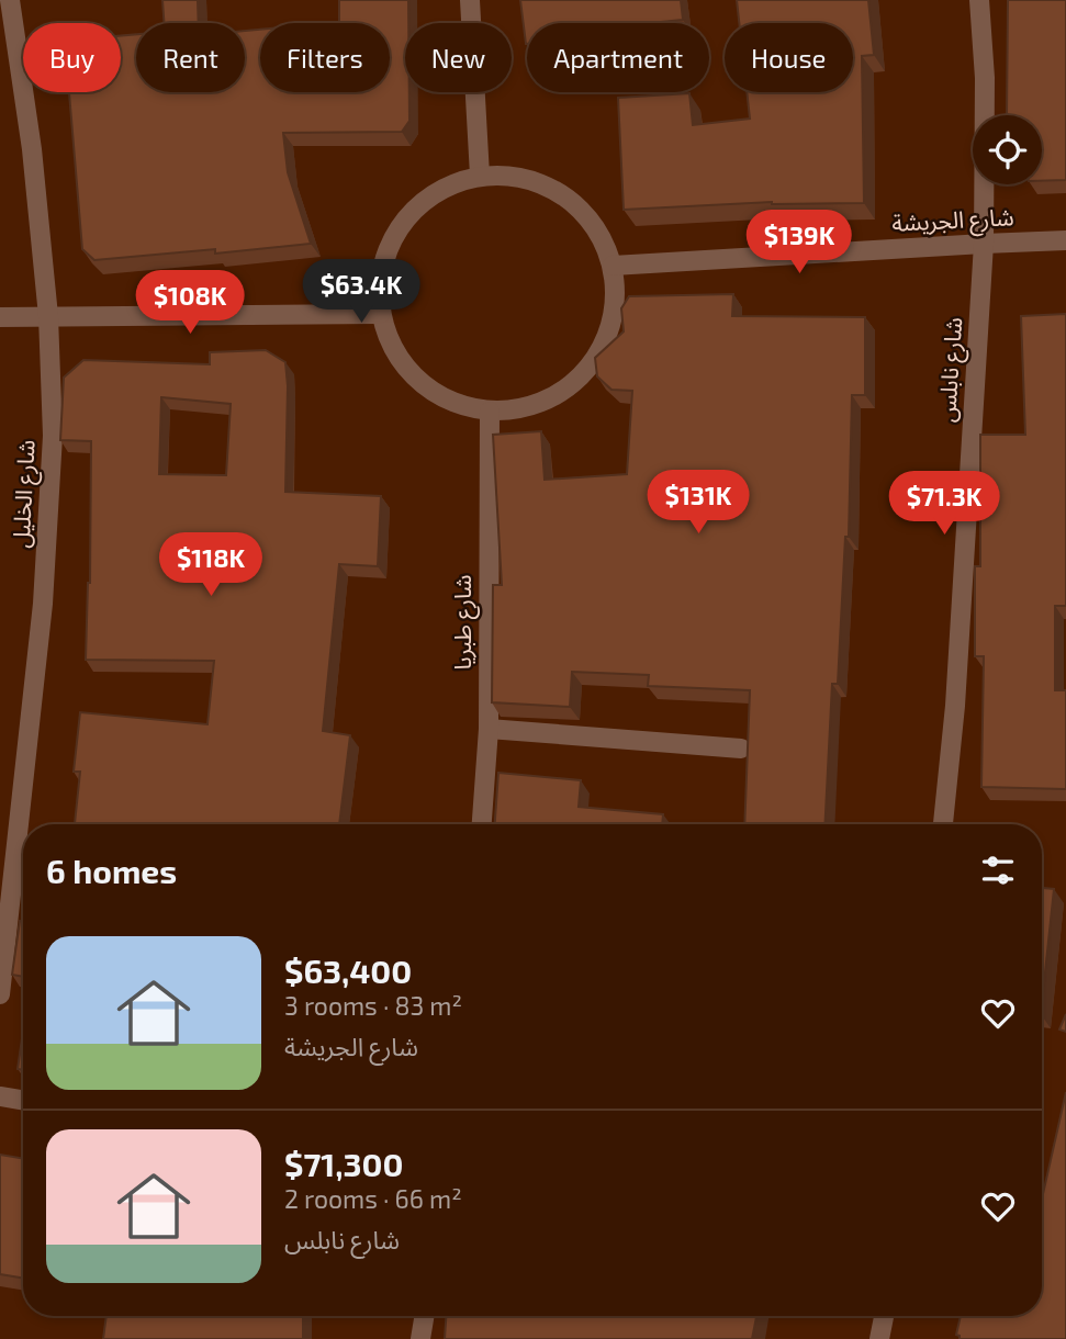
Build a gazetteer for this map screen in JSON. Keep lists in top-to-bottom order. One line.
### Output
{"streets":{"street":["شارع الجريشة","شارع نابلس","شارع الخليل","شارع طبريا"]},"crossings":[["شارع الجريشة","شارع نابلس"],["شارع الجريشة","شارع طبريا"]],"page":{"chip":["Buy","Rent","Filters","New","Apartment","House"],"price":["$139K","$63.4K","$108K","$131K","$71.3K","$118K"],"heading":"6 homes","list":[{"name":"$63,400","note":"3 rooms · 83 m² · شارع الجريشة"},{"name":"$71,300","note":"2 rooms · 66 m² · شارع نابلس"}]}}
